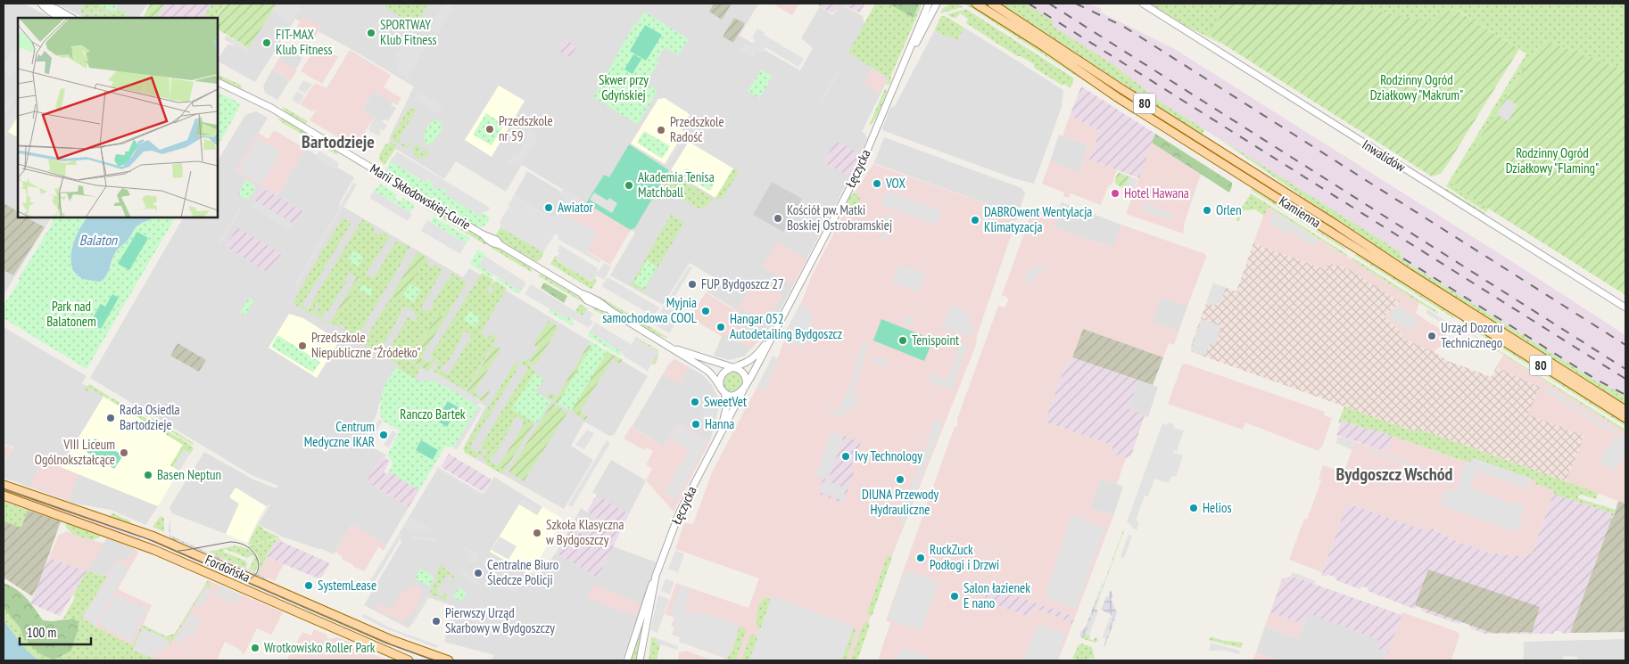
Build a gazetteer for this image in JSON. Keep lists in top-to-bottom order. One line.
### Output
{"streets":{"main road":["80","Kamienna","Fordońska"],"street":["Inwalidów","Łęczycka","Marii Skłodowskiej-Curie"]},"crossings":[["Łęczycka","Marii Skłodowskiej-Curie"]],"districts":["Bartodzieje","Bydgoszcz Wschód"],"water":["Balaton"],"parks":["Skwer przy Gdyńskiej","Rodzinny Ogród Działkowy \"Makrum\"","Rodzinny Ogród Działkowy \"Flaming\"","Park nad Balatonem","Ranczo Bartek"],"places":["SPORTWAY Klub Fitness","FIT-MAX Klub Fitness","Przedszkole nr 59","Przedszkole Radość","VOX","Akademia Tenisa Matchball","Hotel Hawana","Awiator","Orlen","Kościół pw. Matki Boskiej Ostrobramskiej","DABROwent Wentylacja Klimatyzacja","FUP Bydgoszcz 27","Myjnia samochodowa COOL","Hangar 052 Autodetailing Bydgoszcz","Urząd Dozoru Technicznego","Tenispoint","Przedszkole Niepubliczne \"Źródełko\"","SweetVet","Rada Osiedla Bartodzieje","Hanna","Centrum Medyczne IKAR","VIII Liceum Ogólnokształcące","Ivy Technology","Basen Neptun","DIUNA Przewody Hydrauliczne","Helios","Szkoła Klasyczna w Bydgoszczy","RuckZuck Podłogi i Drzwi","Centralne Biuro Śledcze Policji","SystemLease","Salon łazienek E nano","Pierwszy Urząd Skarbowy w Bydgoszczy","Wrotkowisko Roller Park"],"scale_bar":"100 m"}
